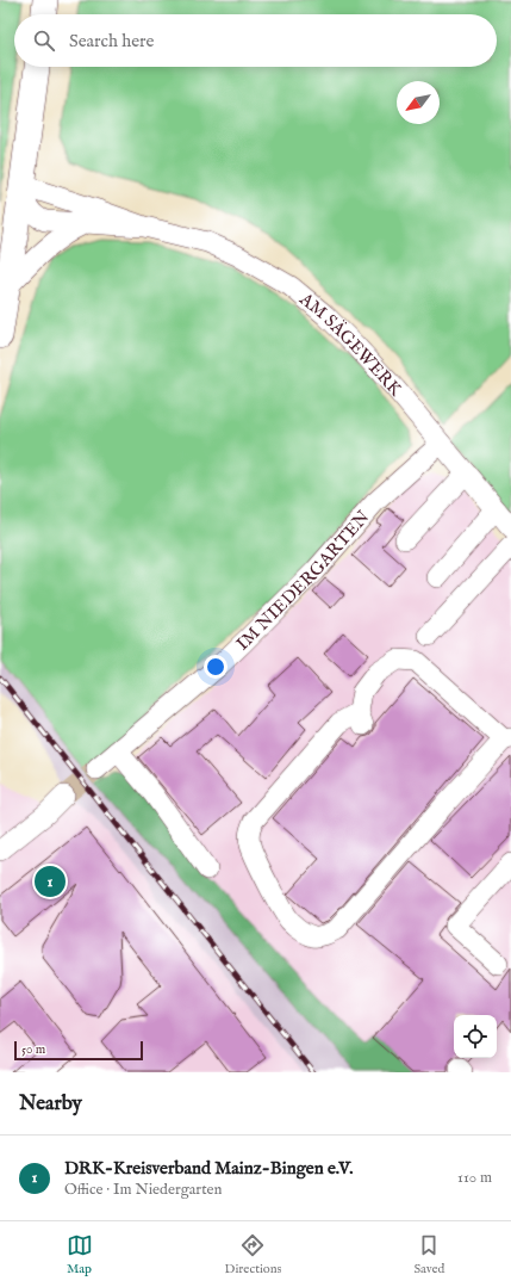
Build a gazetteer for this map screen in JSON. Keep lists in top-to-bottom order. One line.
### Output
{"streets":{"street":["AM SÄGEWERK","IM NIEDERGARTEN"]},"crossings":[["AM SÄGEWERK","IM NIEDERGARTEN"]],"scale_bar":"50 m","north":"bottom left","page":{"search":"Search here","pins":"1","scale":"50 m","heading":"Nearby","list":[{"mark":"1","name":"DRK-Kreisverband Mainz-Bingen e.V.","note":"Office · Im Niedergarten","value":"110 m"}],"nav":["Map","Directions","Saved"]}}
